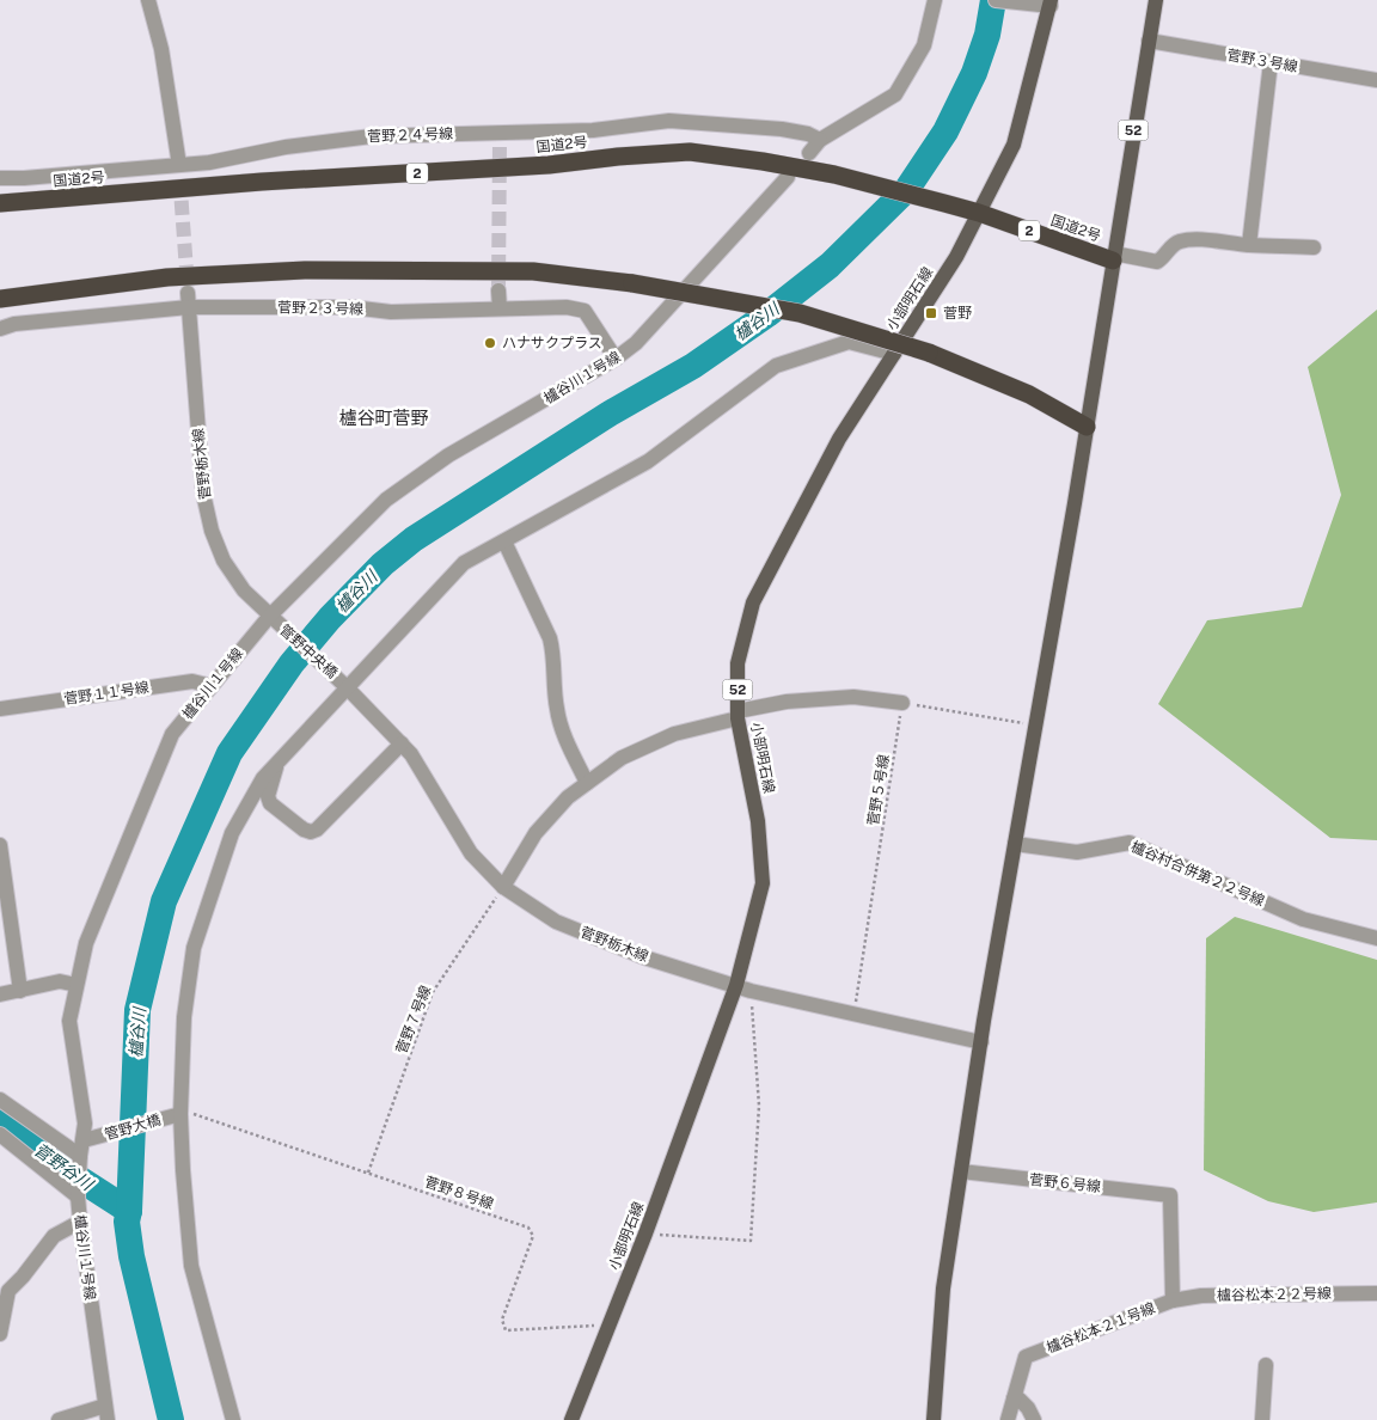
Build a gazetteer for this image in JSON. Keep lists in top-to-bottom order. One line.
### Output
{"streets":{"highway":["国道2号","2"],"main road":["52","小部明石線"],"street":["菅野３号線","菅野２４号線","菅野２３号線","櫨谷川１号線","菅野栃木線","管野中央橋","菅野１１号線","櫨谷村合併第２２号線","管野大橋","菅野６号線","櫨谷松本２２号線","櫨谷松本２１号線"],"path":["菅野５号線","菅野７号線","菅野８号線"]},"crossings":[["菅野３号線","52"],["52","国道2号"],["52","菅野栃木線"],["52","櫨谷村合併第２２号線"],["52","菅野６号線"],["国道2号","小部明石線"],["小部明石線","菅野栃木線"],["小部明石線","菅野８号線"],["菅野２３号線","櫨谷川１号線"],["菅野２３号線","菅野栃木線"],["櫨谷川１号線","菅野栃木線"],["櫨谷川１号線","管野中央橋"],["櫨谷川１号線","菅野１１号線"],["櫨谷川１号線","管野大橋"],["菅野栃木線","管野中央橋"],["菅野栃木線","菅野５号線"],["菅野栃木線","菅野７号線"],["菅野７号線","菅野８号線"],["管野大橋","菅野８号線"],["菅野６号線","櫨谷松本２１号線"],["櫨谷松本２２号線","櫨谷松本２１号線"]],"districts":["櫨谷町菅野"],"water":["櫨谷川","菅野谷川"],"places":{"transit":["菅野"],"other":["ハナサクプラス"]}}
